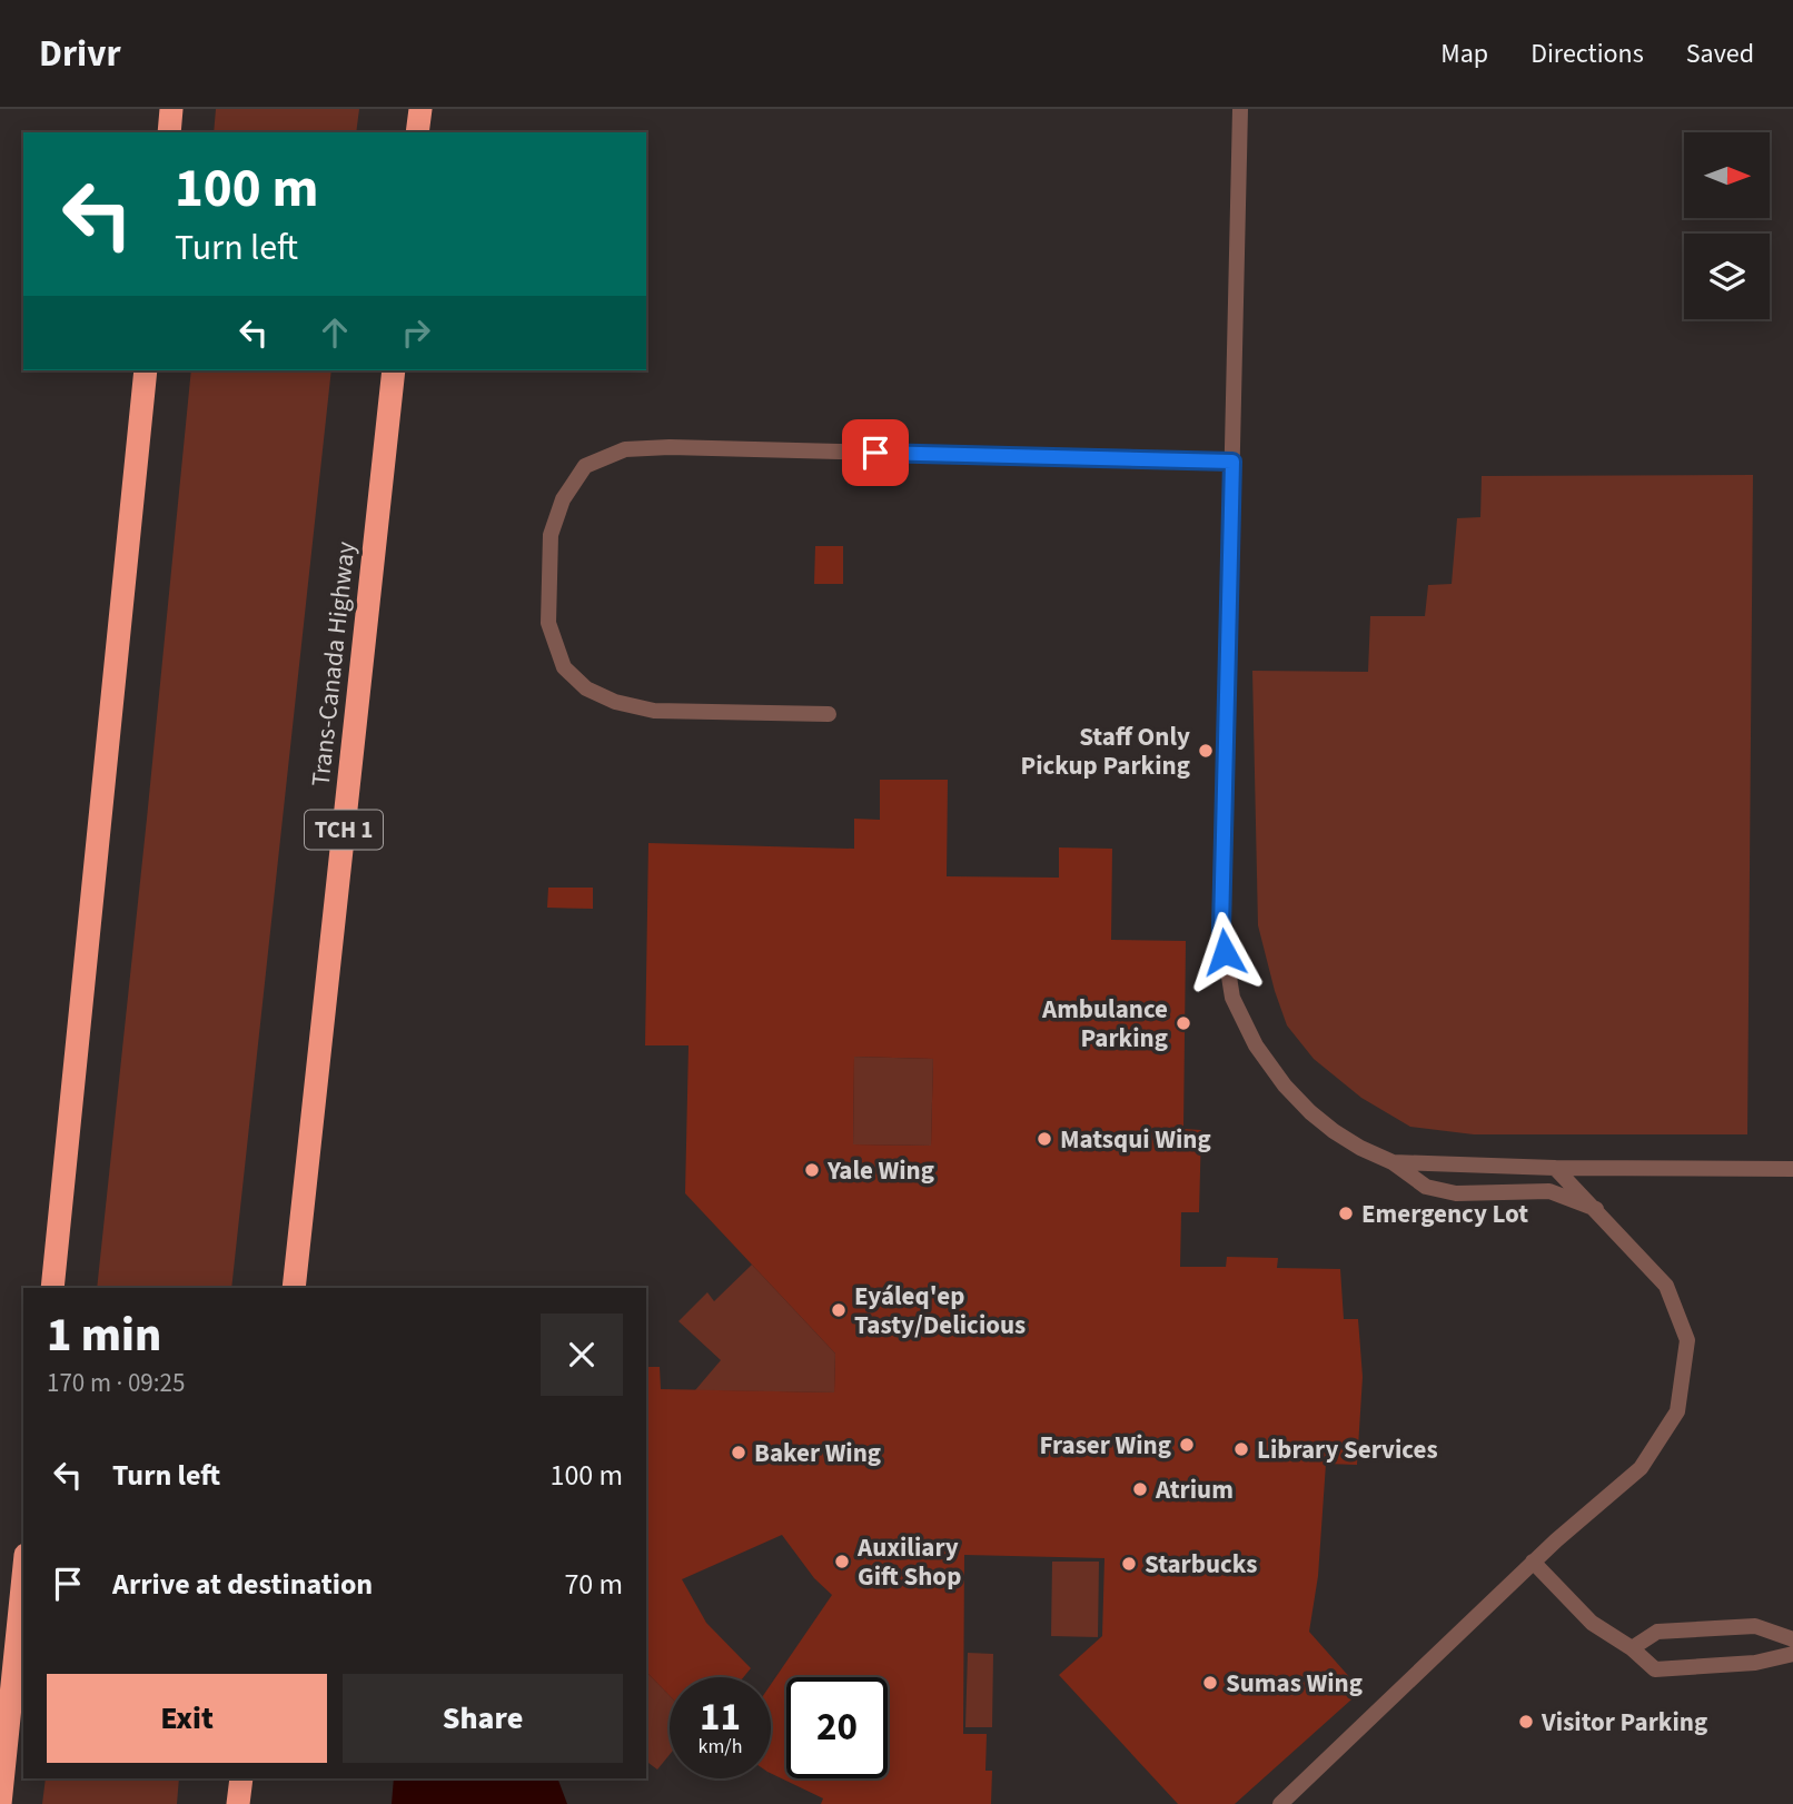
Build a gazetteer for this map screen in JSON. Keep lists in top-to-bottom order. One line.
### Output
{"streets":{"highway":["Trans-Canada Highway","TCH 1"]},"places":["Staff Only Pickup Parking","Ambulance Parking","Matsqui Wing","Yale Wing","Emergency Lot","Eyáleq'ep Tasty/Delicious","Fraser Wing","Library Services","Baker Wing","Atrium","Auxiliary Gift Shop","Starbucks","Sumas Wing","Visitor Parking"],"north":"right","page":{"header":"Drivr","nav":["Map","Directions","Saved"],"turn":["100 m","Turn left"],"heading":["1 min","170 m · 09:25"],"list":[{"name":"Turn left","value":"100 m"},{"name":"Arrive at destination","value":"70 m"}],"buttons":["Exit","Share"],"speed":"11 km/h","limit":"20"}}
